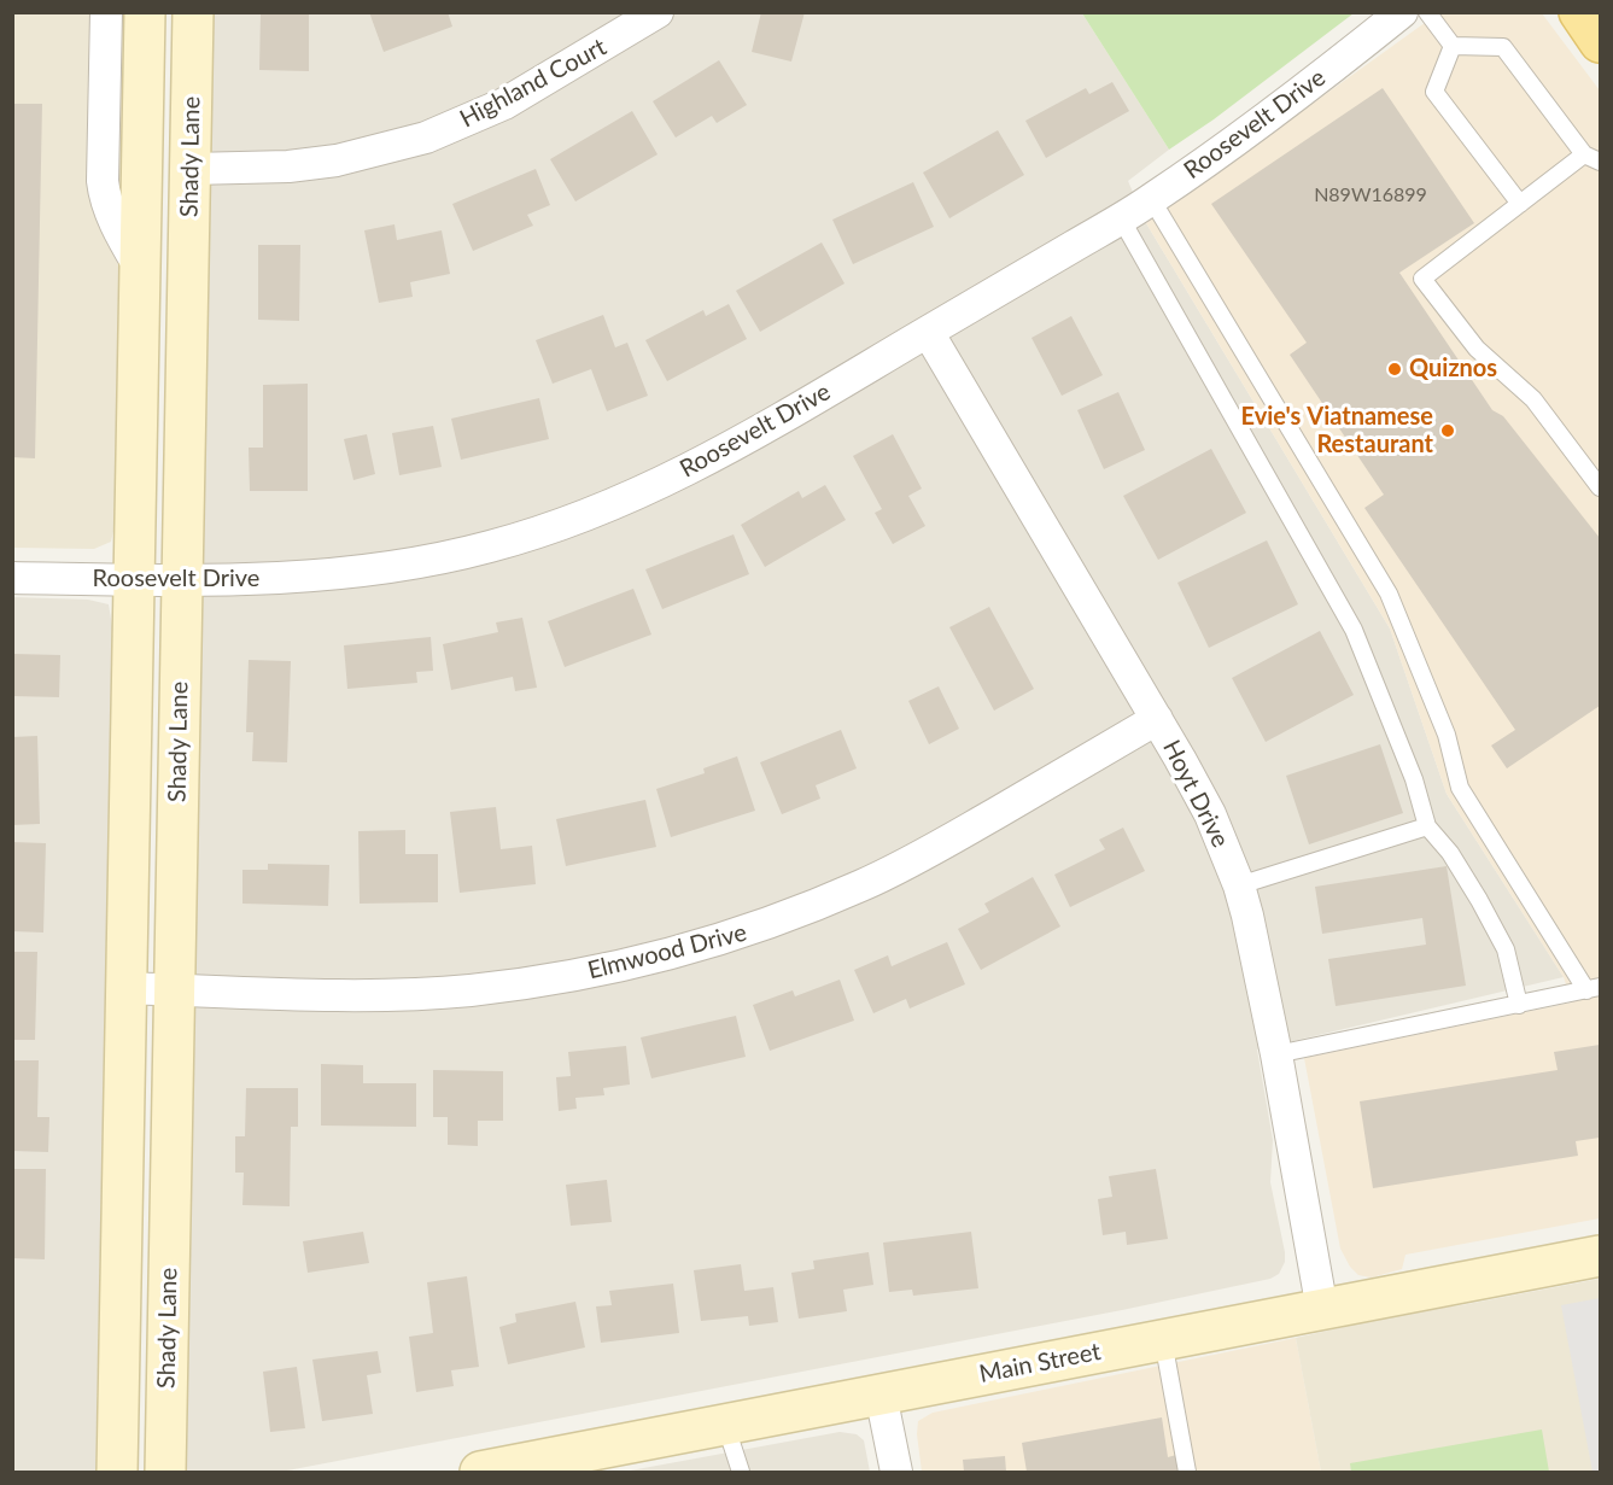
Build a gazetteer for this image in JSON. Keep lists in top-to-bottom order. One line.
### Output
{"streets":{"street":["Highland Court","Roosevelt Drive","Shady Lane","Hoyt Drive","Elmwood Drive","Main Street"]},"crossings":[["Highland Court","Shady Lane"],["Roosevelt Drive","Shady Lane"],["Roosevelt Drive","Hoyt Drive"],["Shady Lane","Elmwood Drive"],["Hoyt Drive","Elmwood Drive"],["Hoyt Drive","Main Street"]],"places":["Quiznos","Evie's Viatnamese Restaurant"],"house_numbers":["N89W16899"]}
